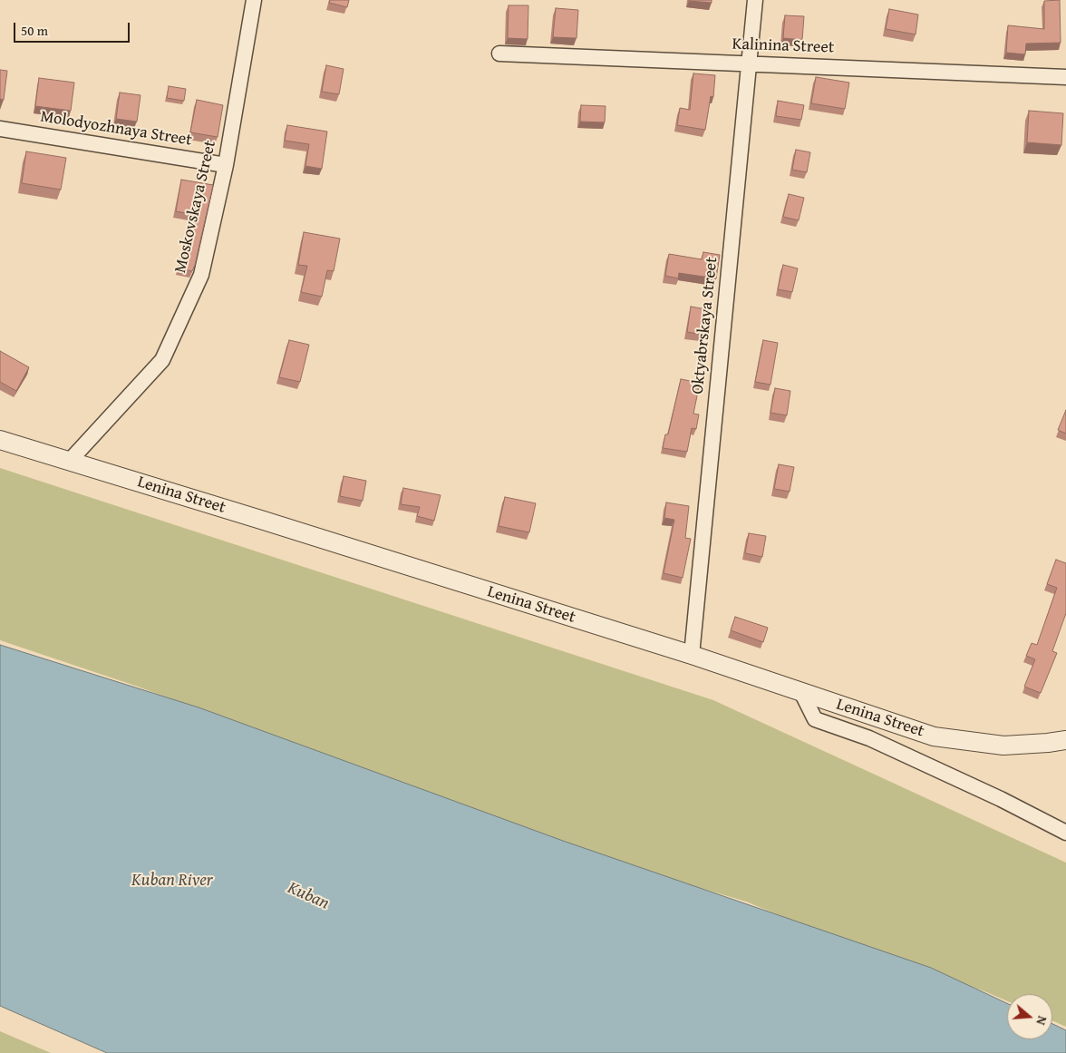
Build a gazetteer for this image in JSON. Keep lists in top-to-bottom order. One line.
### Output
{"streets":{"street":["Kalinina Street","Molodyozhnaya Street","Moskovskaya Street","Oktyabrskaya Street","Lenina Street"]},"crossings":[["Kalinina Street","Oktyabrskaya Street"],["Molodyozhnaya Street","Moskovskaya Street"],["Moskovskaya Street","Lenina Street"],["Oktyabrskaya Street","Lenina Street"]],"water":["Kuban River","Kuban"],"scale_bar":"50 m","north":"right"}
